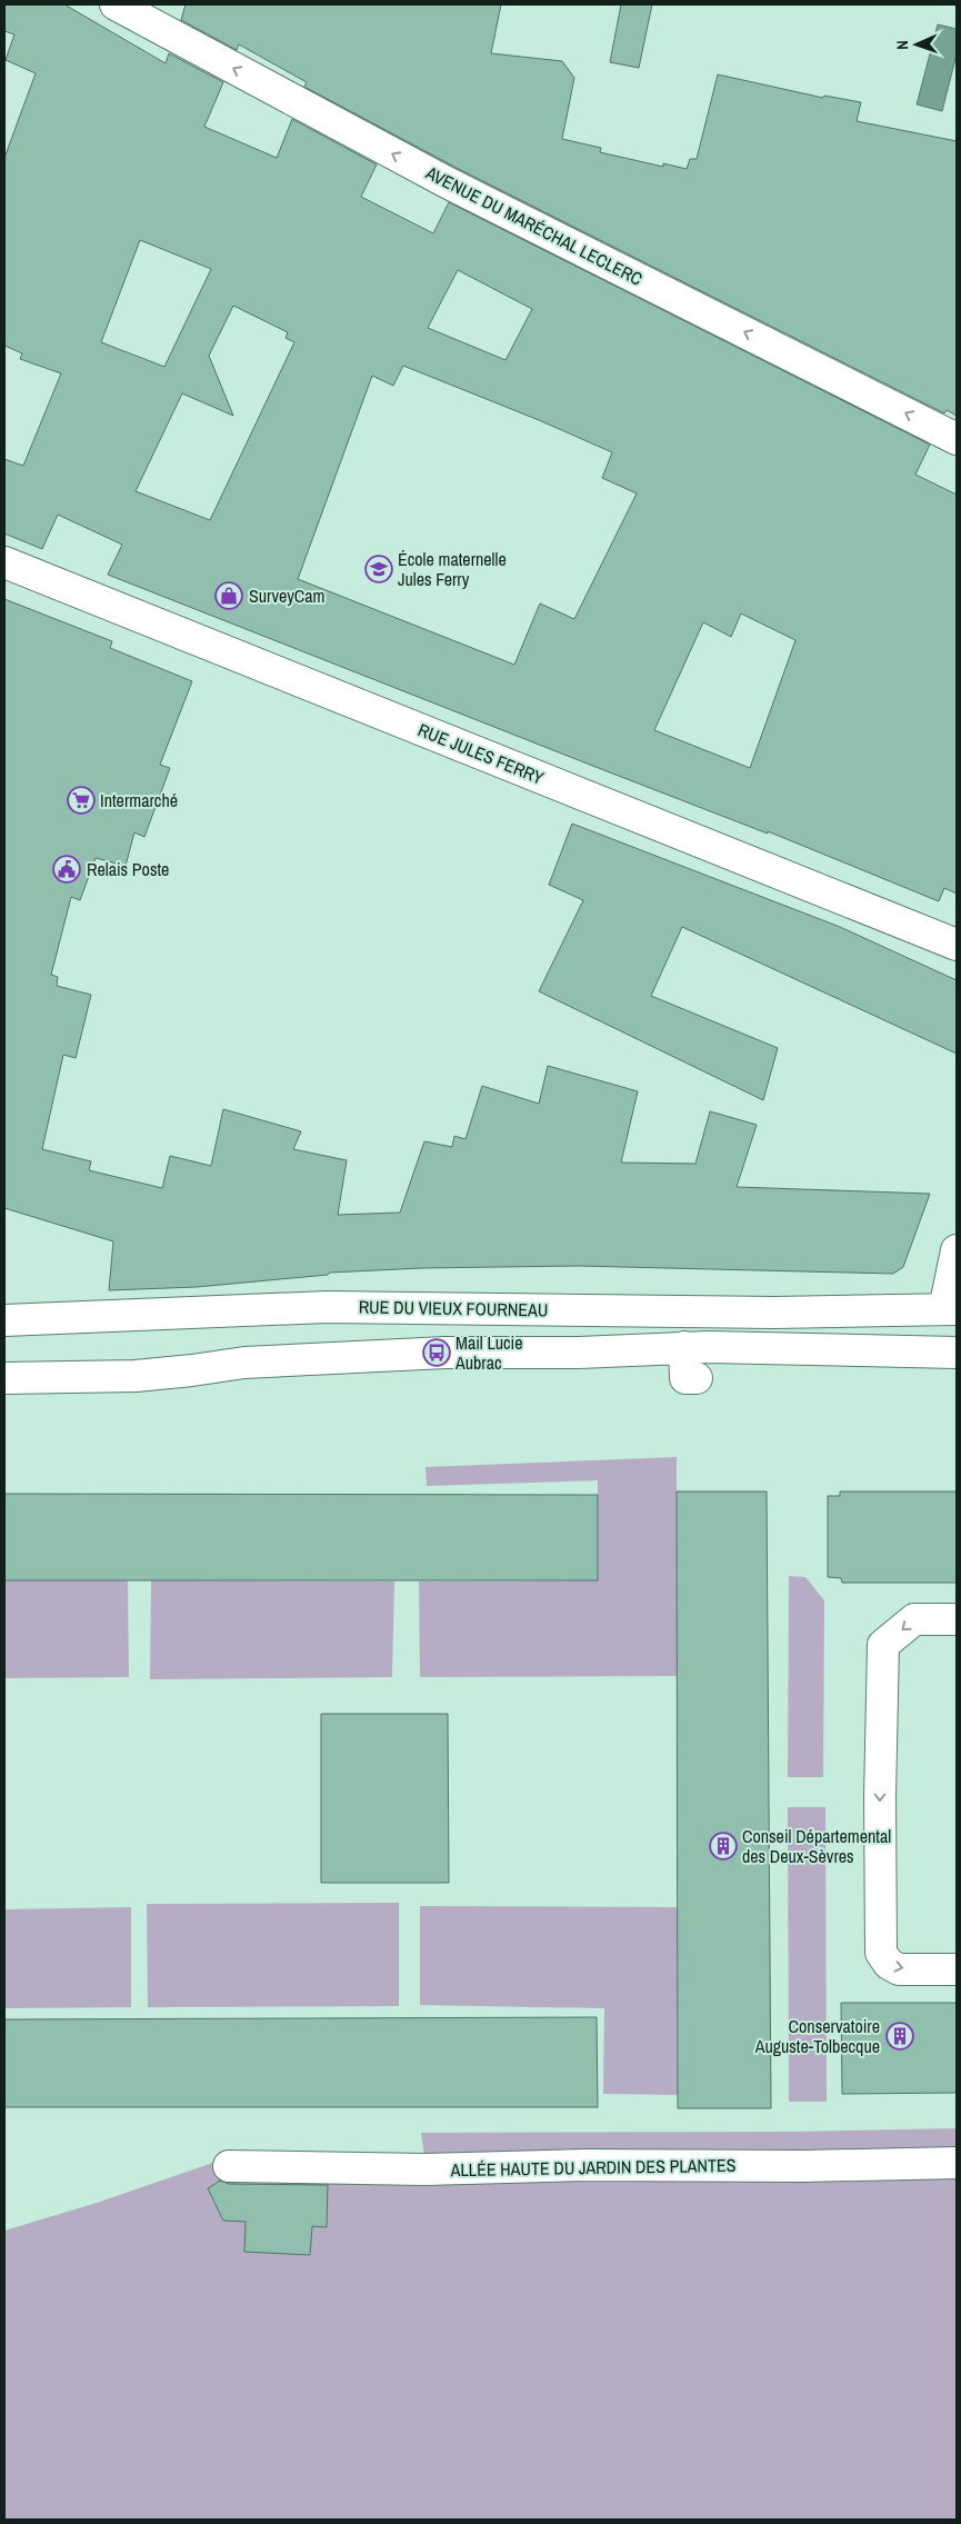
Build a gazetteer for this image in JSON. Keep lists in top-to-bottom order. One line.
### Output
{"streets":{"street":["AVENUE DU MARÉCHAL LECLERC","RUE JULES FERRY","RUE DU VIEUX FOURNEAU","ALLÉE HAUTE DU JARDIN DES PLANTES"]},"one_way":["AVENUE DU MARÉCHAL LECLERC"],"places":{"school or university":["École maternelle Jules Ferry"],"shop":["SurveyCam"],"supermarket":["Intermarché"],"public building":["Relais Poste"],"bus stop":["Mail Lucie Aubrac"],"building":["Conseil Départemental des Deux-Sèvres","Conservatoire Auguste-Tolbecque"]},"north":"left"}
